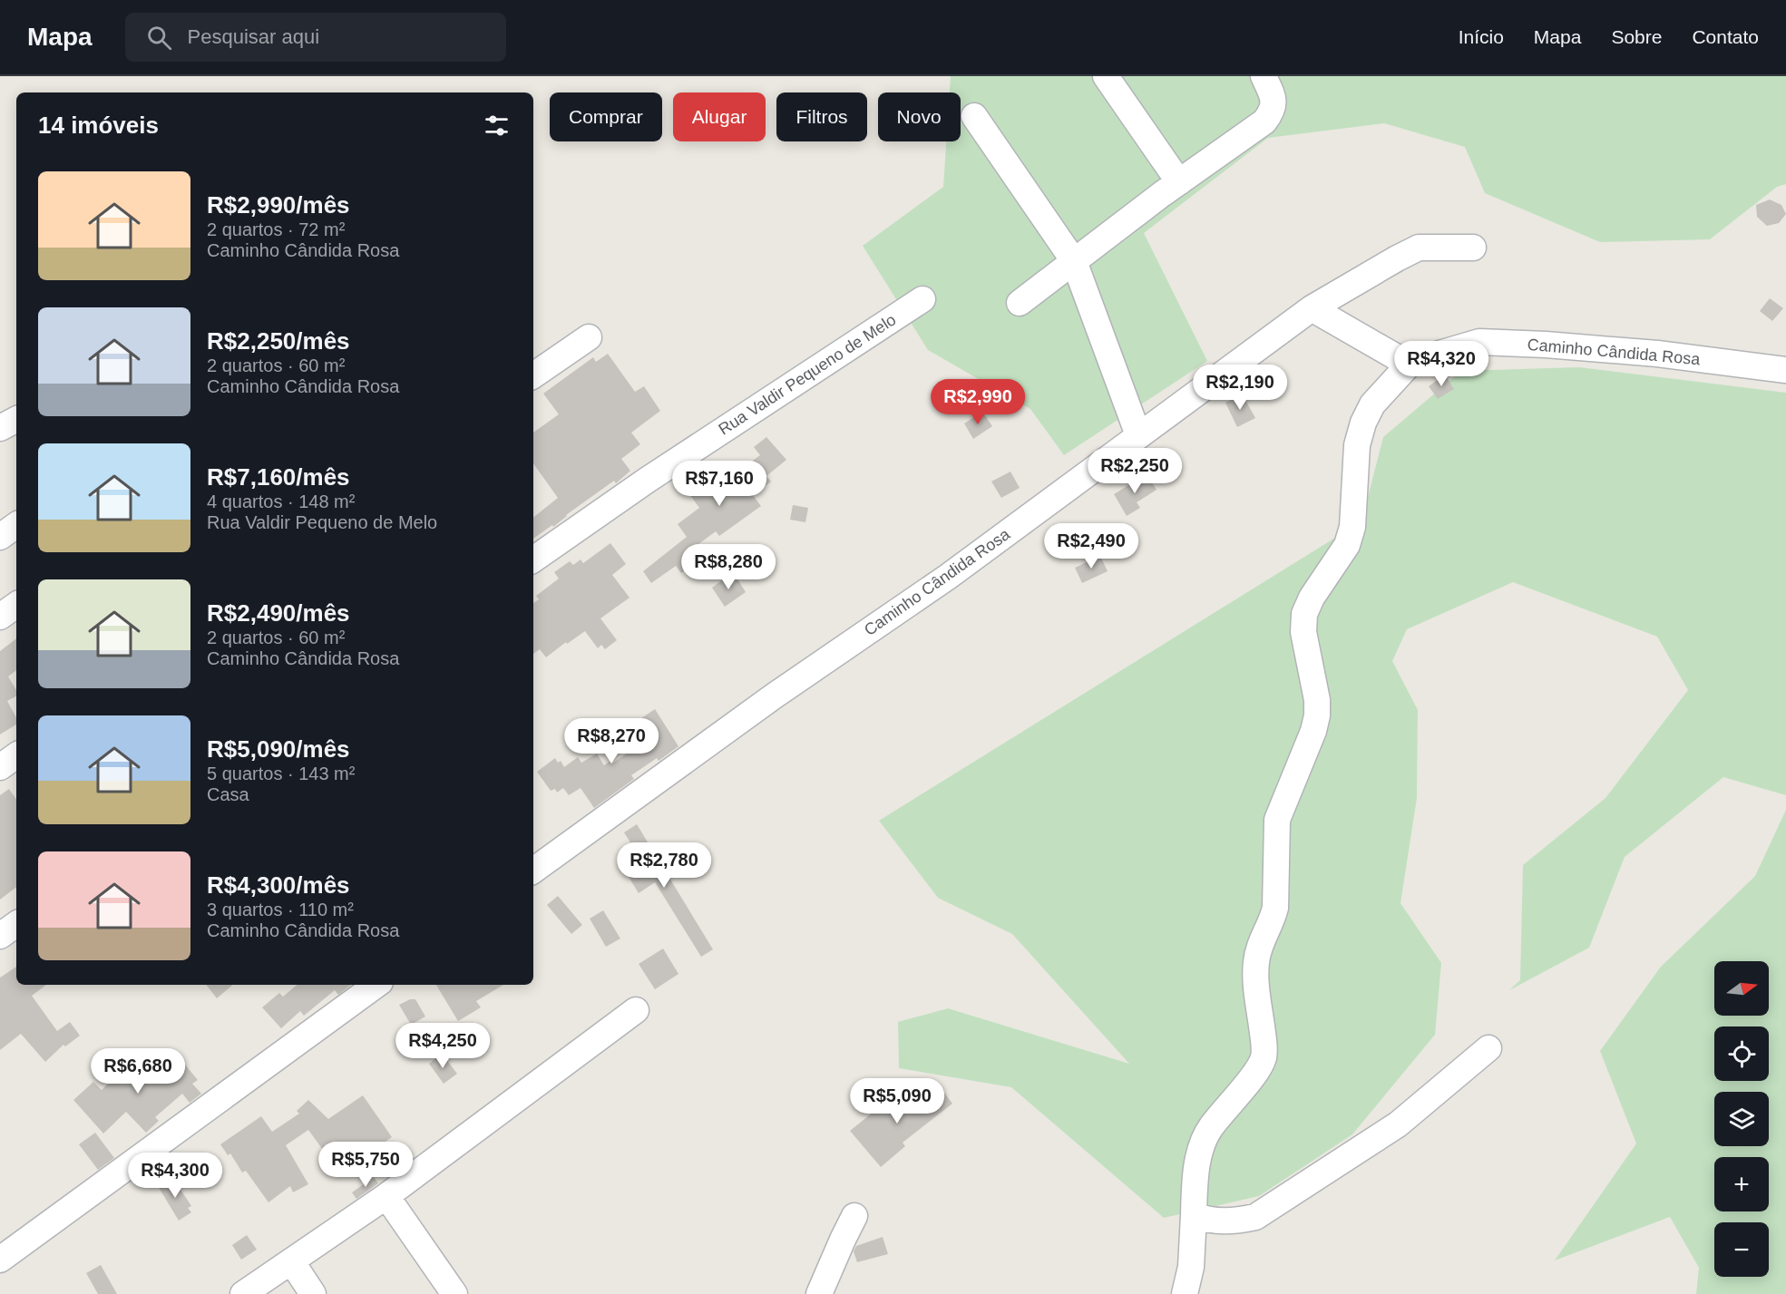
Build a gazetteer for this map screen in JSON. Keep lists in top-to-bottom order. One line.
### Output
{"streets":{"street":["Caminho Cândida Rosa","Rua Valdir Pequeno de Melo"]},"north":"right","page":{"header":"Mapa","search":"Pesquisar aqui","nav":["Início","Mapa","Sobre","Contato"],"chip":["Comprar","Alugar","Filtros","Novo"],"heading":"14 imóveis","list":[{"name":"R$2,990/mês","note":"2 quartos · 72 m² · Caminho Cândida Rosa"},{"name":"R$2,250/mês","note":"2 quartos · 60 m² · Caminho Cândida Rosa"},{"name":"R$7,160/mês","note":"4 quartos · 148 m² · Rua Valdir Pequeno de Melo"},{"name":"R$2,490/mês","note":"2 quartos · 60 m² · Caminho Cândida Rosa"},{"name":"R$5,090/mês","note":"5 quartos · 143 m² · Casa"},{"name":"R$4,300/mês","note":"3 quartos · 110 m² · Caminho Cândida Rosa"}],"price":["R$4,320","R$2,190","R$2,990","R$2,250","R$7,160","R$2,490","R$8,280","R$8,270","R$2,780","R$4,250","R$6,680","R$5,090","R$5,750","R$4,300"],"map_buttons":["+","−"]}}
